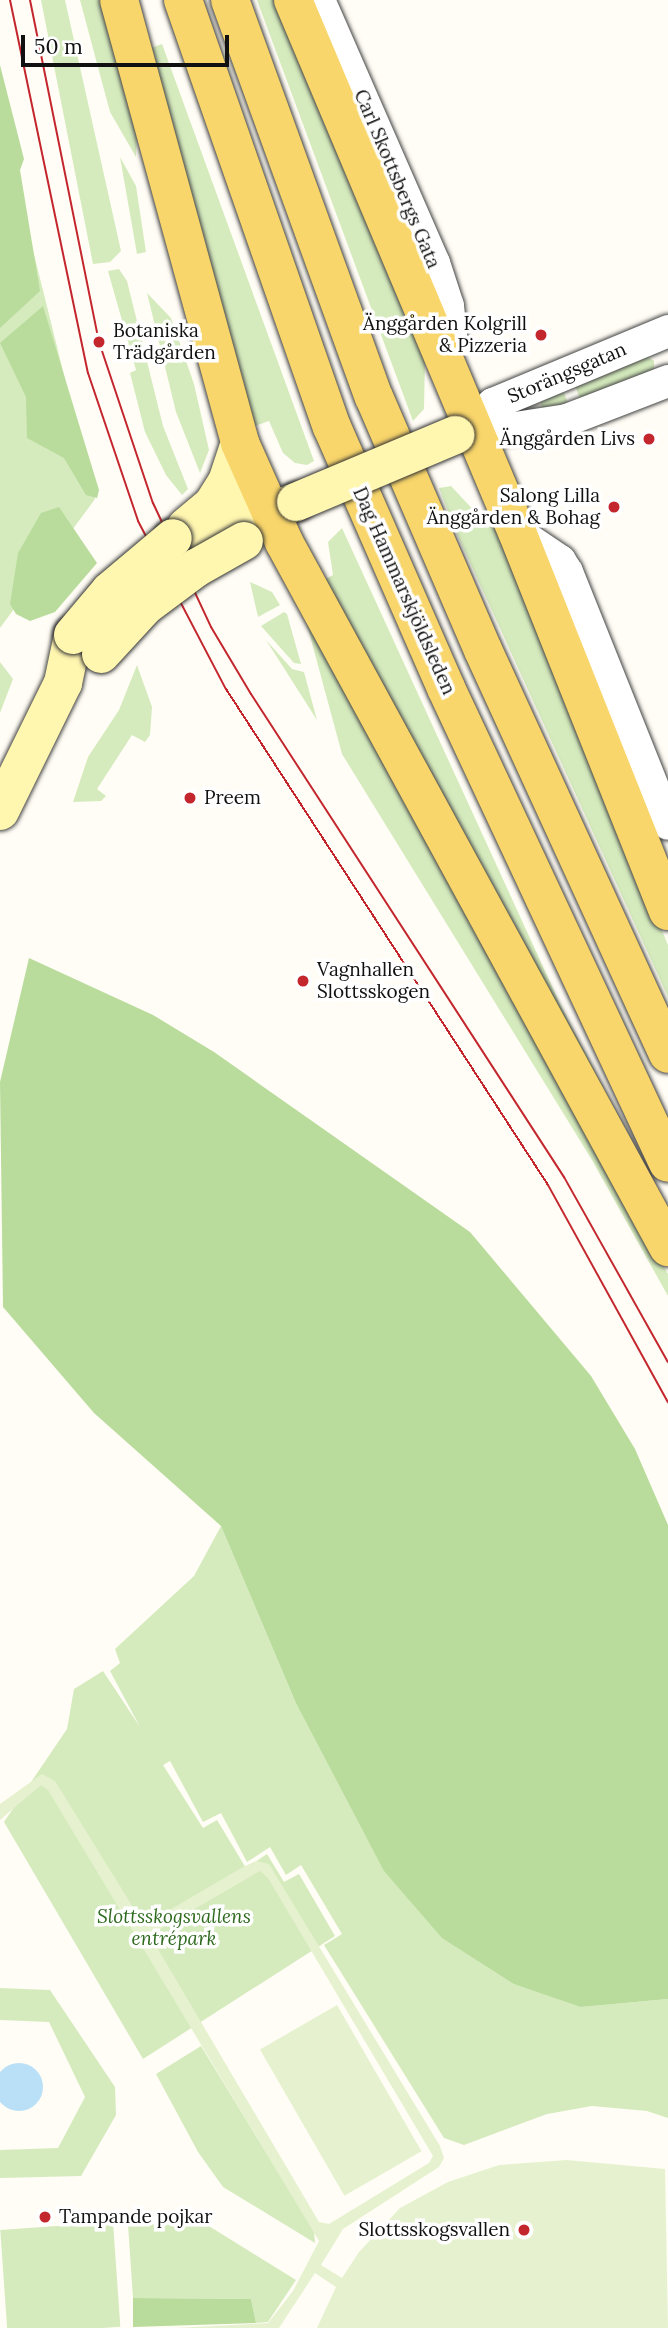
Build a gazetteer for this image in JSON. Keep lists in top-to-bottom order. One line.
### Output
{"streets":{"main road":["Dag Hammarskjöldsleden"],"street":["Carl Skottsbergs Gata","Storängsgatan"]},"parks":["Slottsskogsvallens entrépark"],"places":["Änggården Kolgrill & Pizzeria","Botaniska Trädgården","Änggården Livs","Salong Lilla Änggården & Bohag","Preem","Vagnhallen Slottsskogen","Tampande pojkar","Slottsskogsvallen"],"scale_bar":"50 m"}
